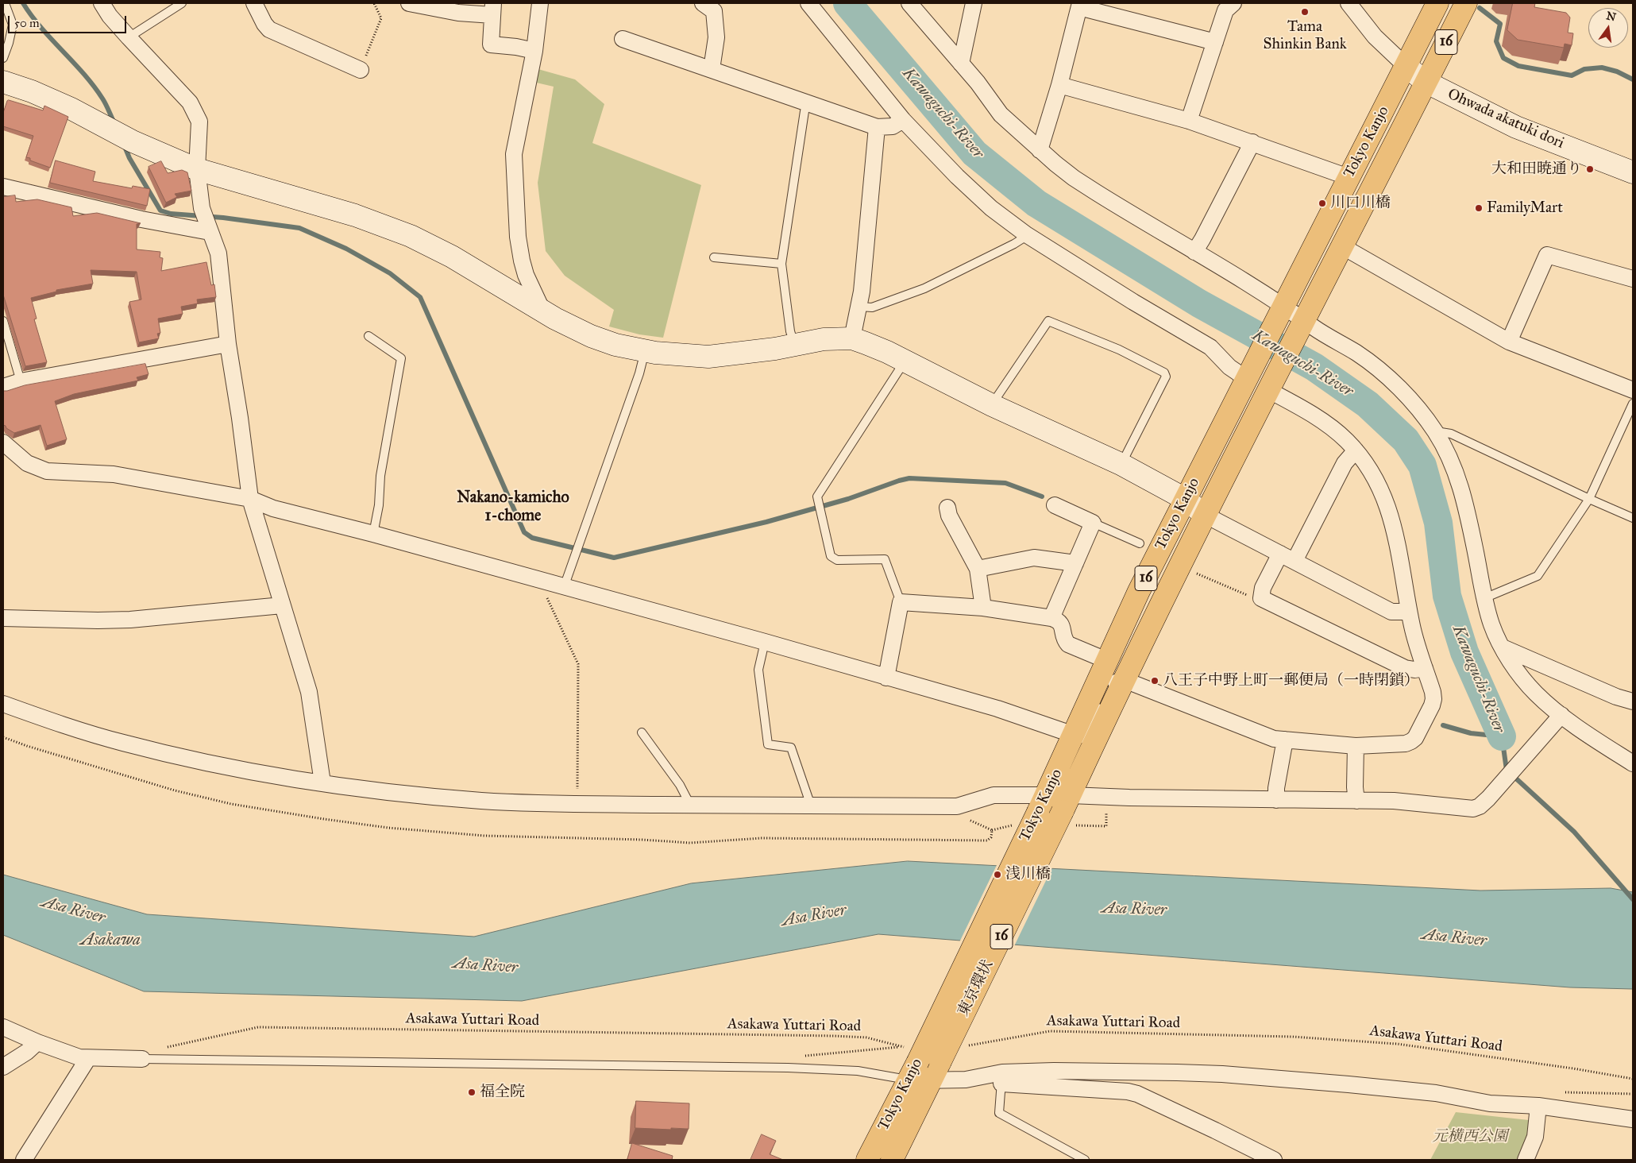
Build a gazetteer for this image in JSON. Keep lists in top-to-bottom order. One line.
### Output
{"streets":{"highway":["16","Tokyo Kanjo","東京環状"],"street":["Ohwada akatuki dori"],"path":["Asakawa Yuttari Road"]},"crossings":[["Ohwada akatuki dori","Tokyo Kanjo"],["Tokyo Kanjo","東京環状"],["Tokyo Kanjo","Asakawa Yuttari Road"]],"districts":["Nakano-kamicho 1-chome"],"water":["Kawaguchi-River","Asa River","Asakawa"],"parks":["元横西公園"],"places":["Tama Shinkin Bank","大和田暁通り","川口川橋","FamilyMart","八王子中野上町一郵便局（一時閉鎖）","浅川橋","福全院"],"scale_bar":"50 m","north":"top"}
